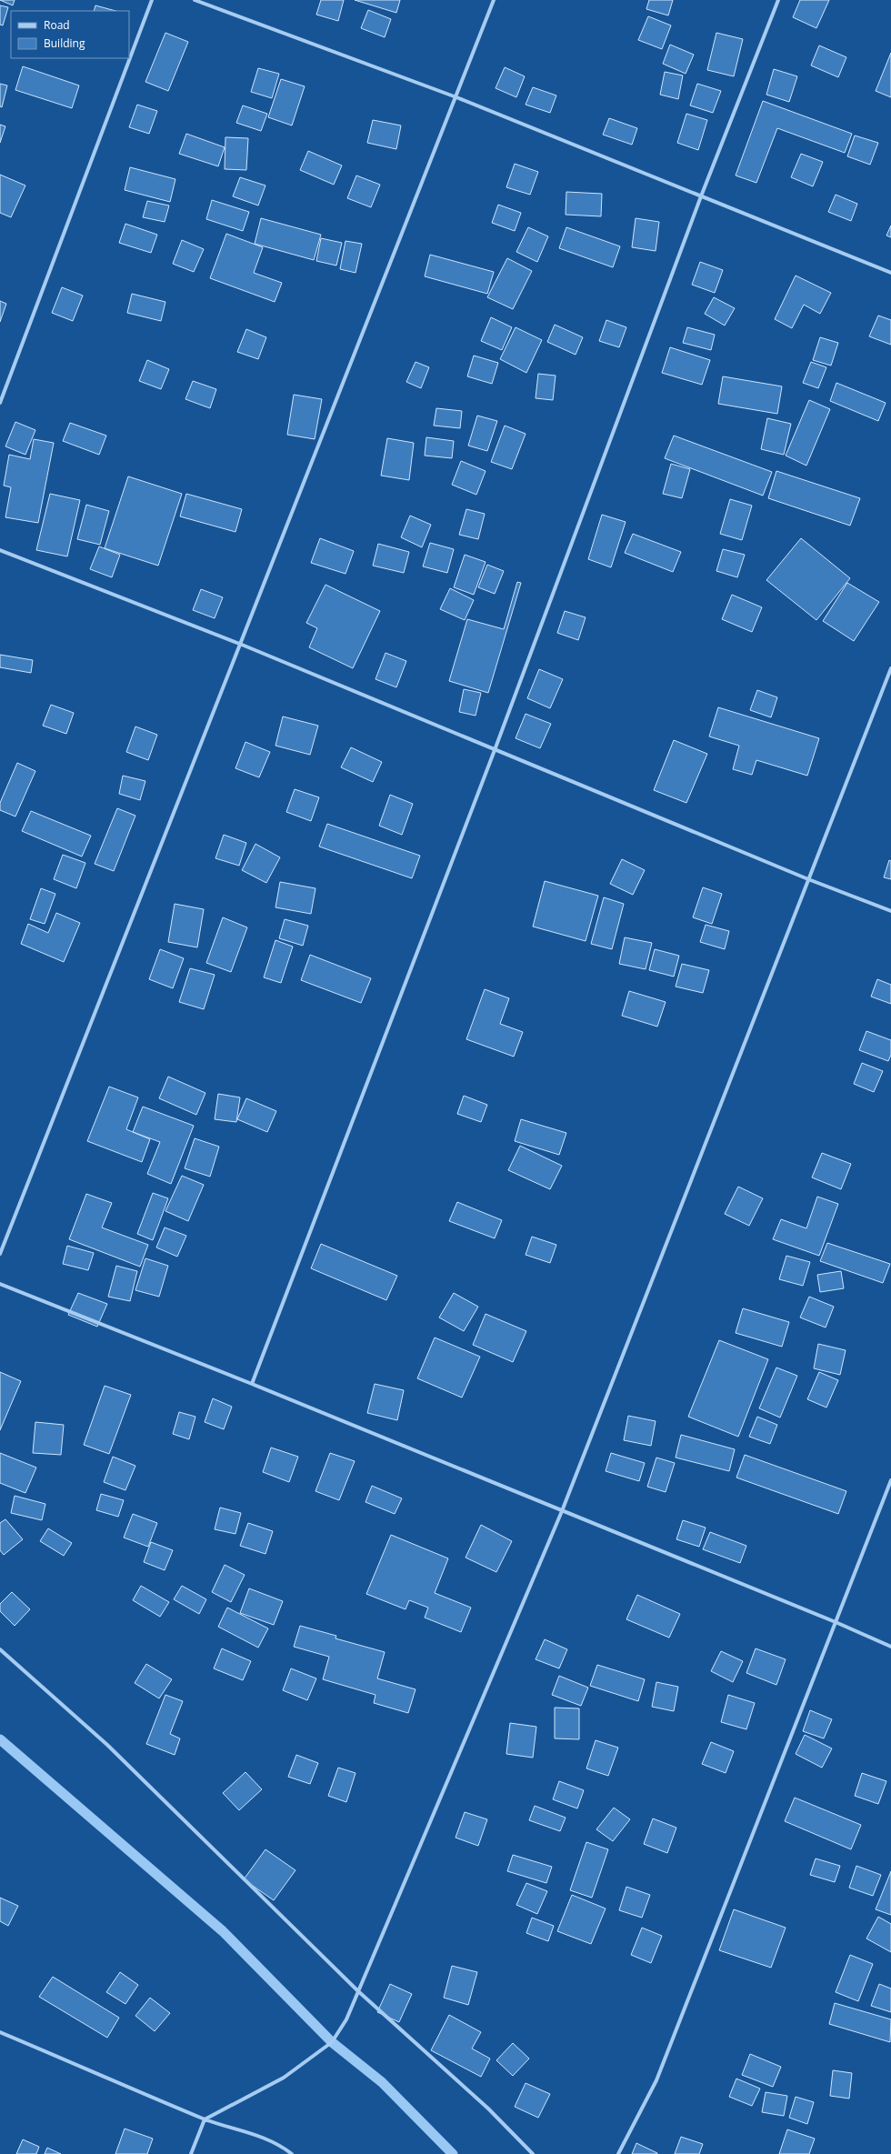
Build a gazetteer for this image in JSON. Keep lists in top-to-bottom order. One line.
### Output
{"legend":["Road","Building"]}
